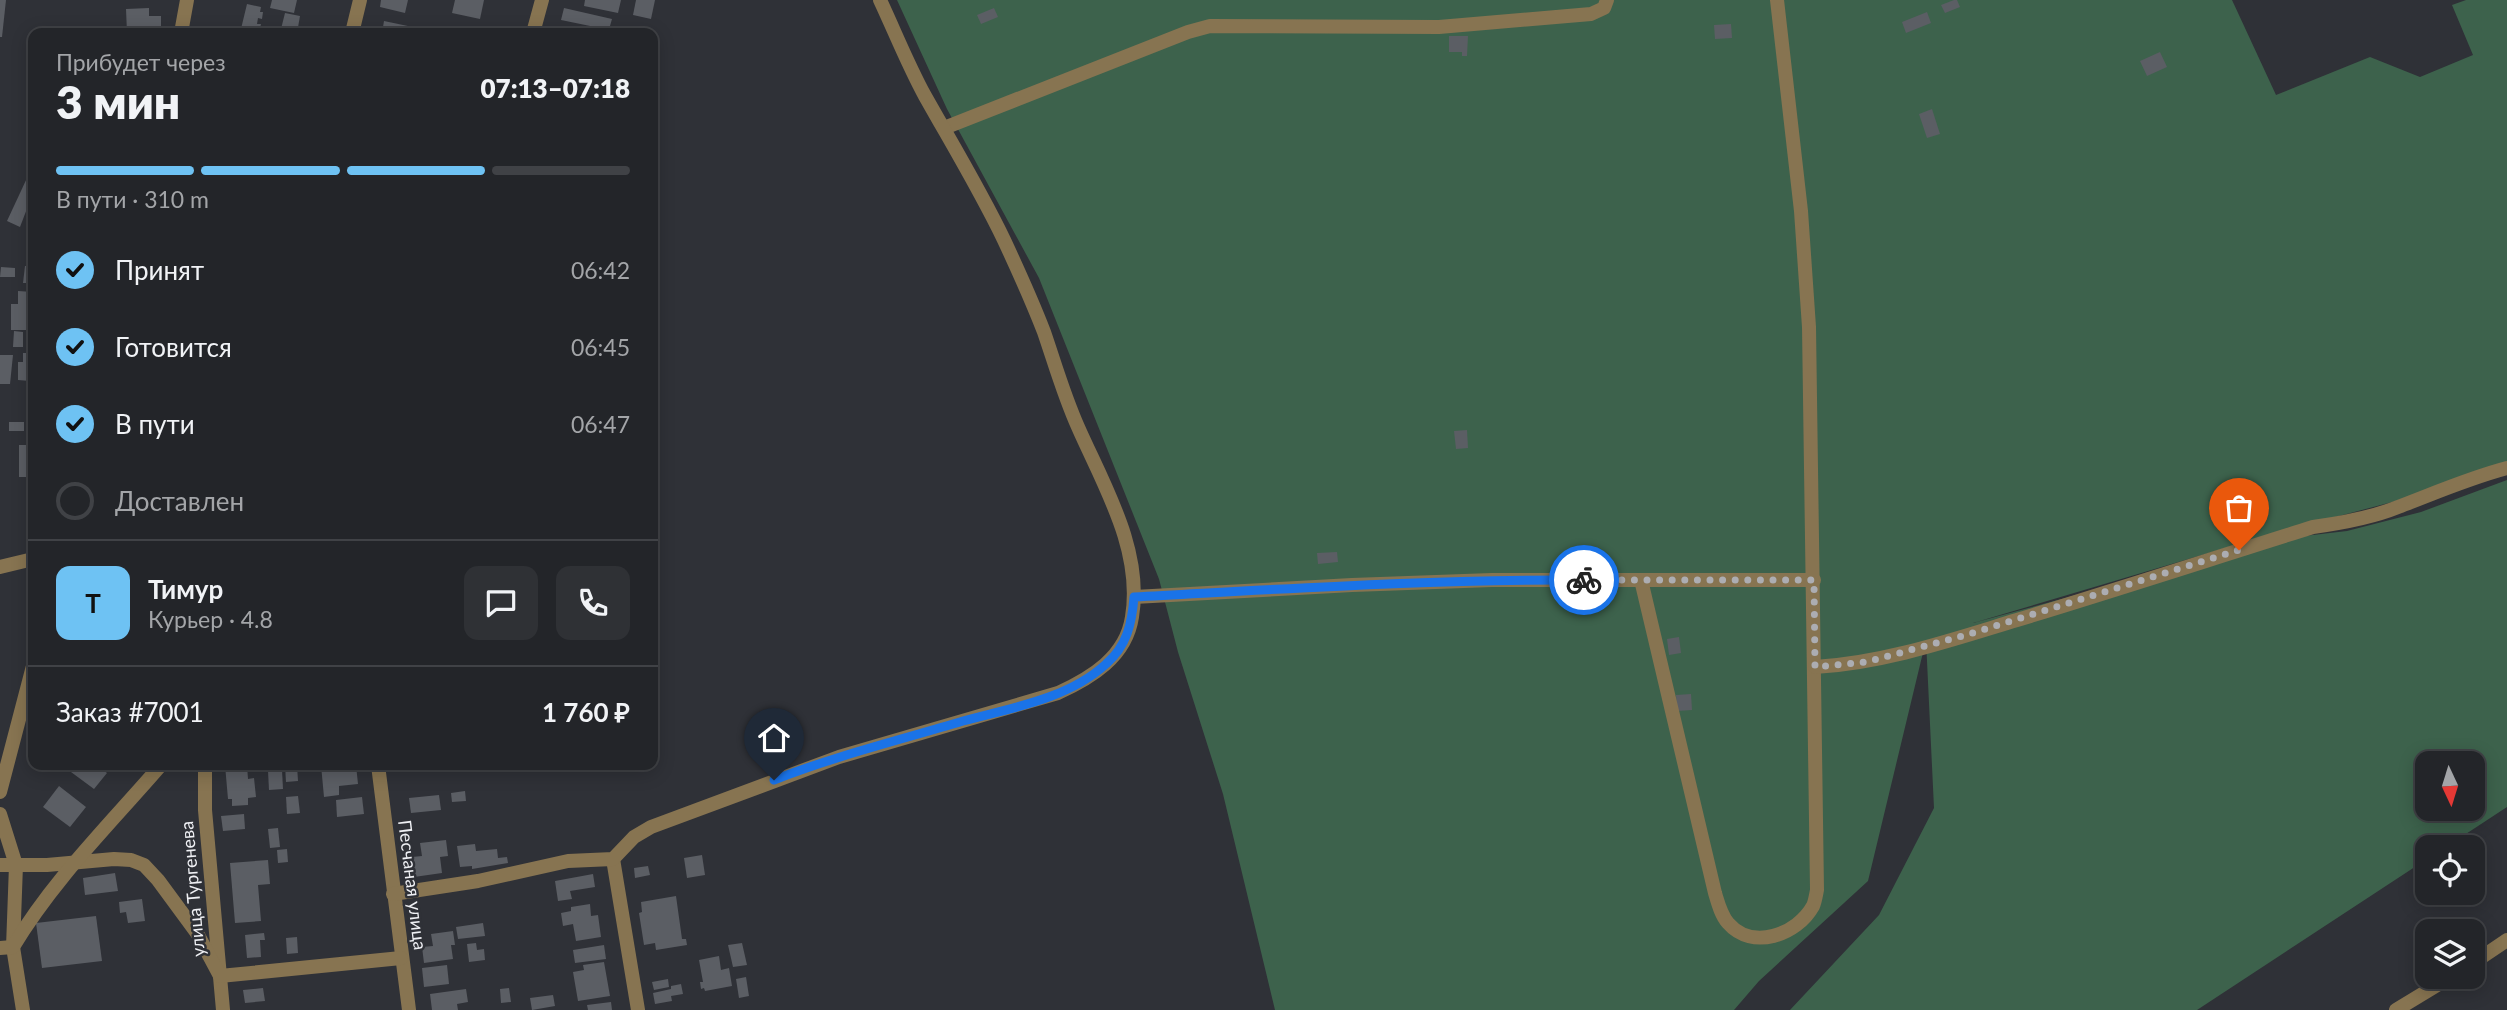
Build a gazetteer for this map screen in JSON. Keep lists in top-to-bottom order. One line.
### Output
{"streets":{"street":["Песчаная улица","улица Тургенева"]},"north":"bottom","page":{"heading":["3 мин","Прибудет через","07:13–07:18"],"panel":["Тимур","Курьер · 4.8","Заказ #7001","1 760 ₽"],"bar":"В пути · 310 m","list":[["Принят","06:42"],["Готовится","06:45"],["В пути","06:47"],"Доставлен"],"round":"Т"}}
